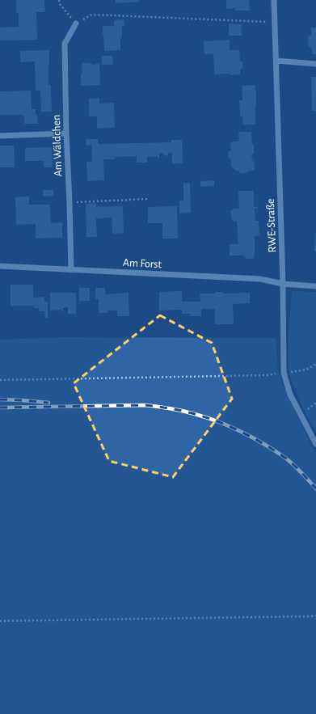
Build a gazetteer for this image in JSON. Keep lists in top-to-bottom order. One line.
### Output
{"streets":{"street":["Am Wäldchen","RWE-Straße","Am Forst"]},"crossings":[["Am Wäldchen","Am Forst"],["RWE-Straße","Am Forst"]]}
